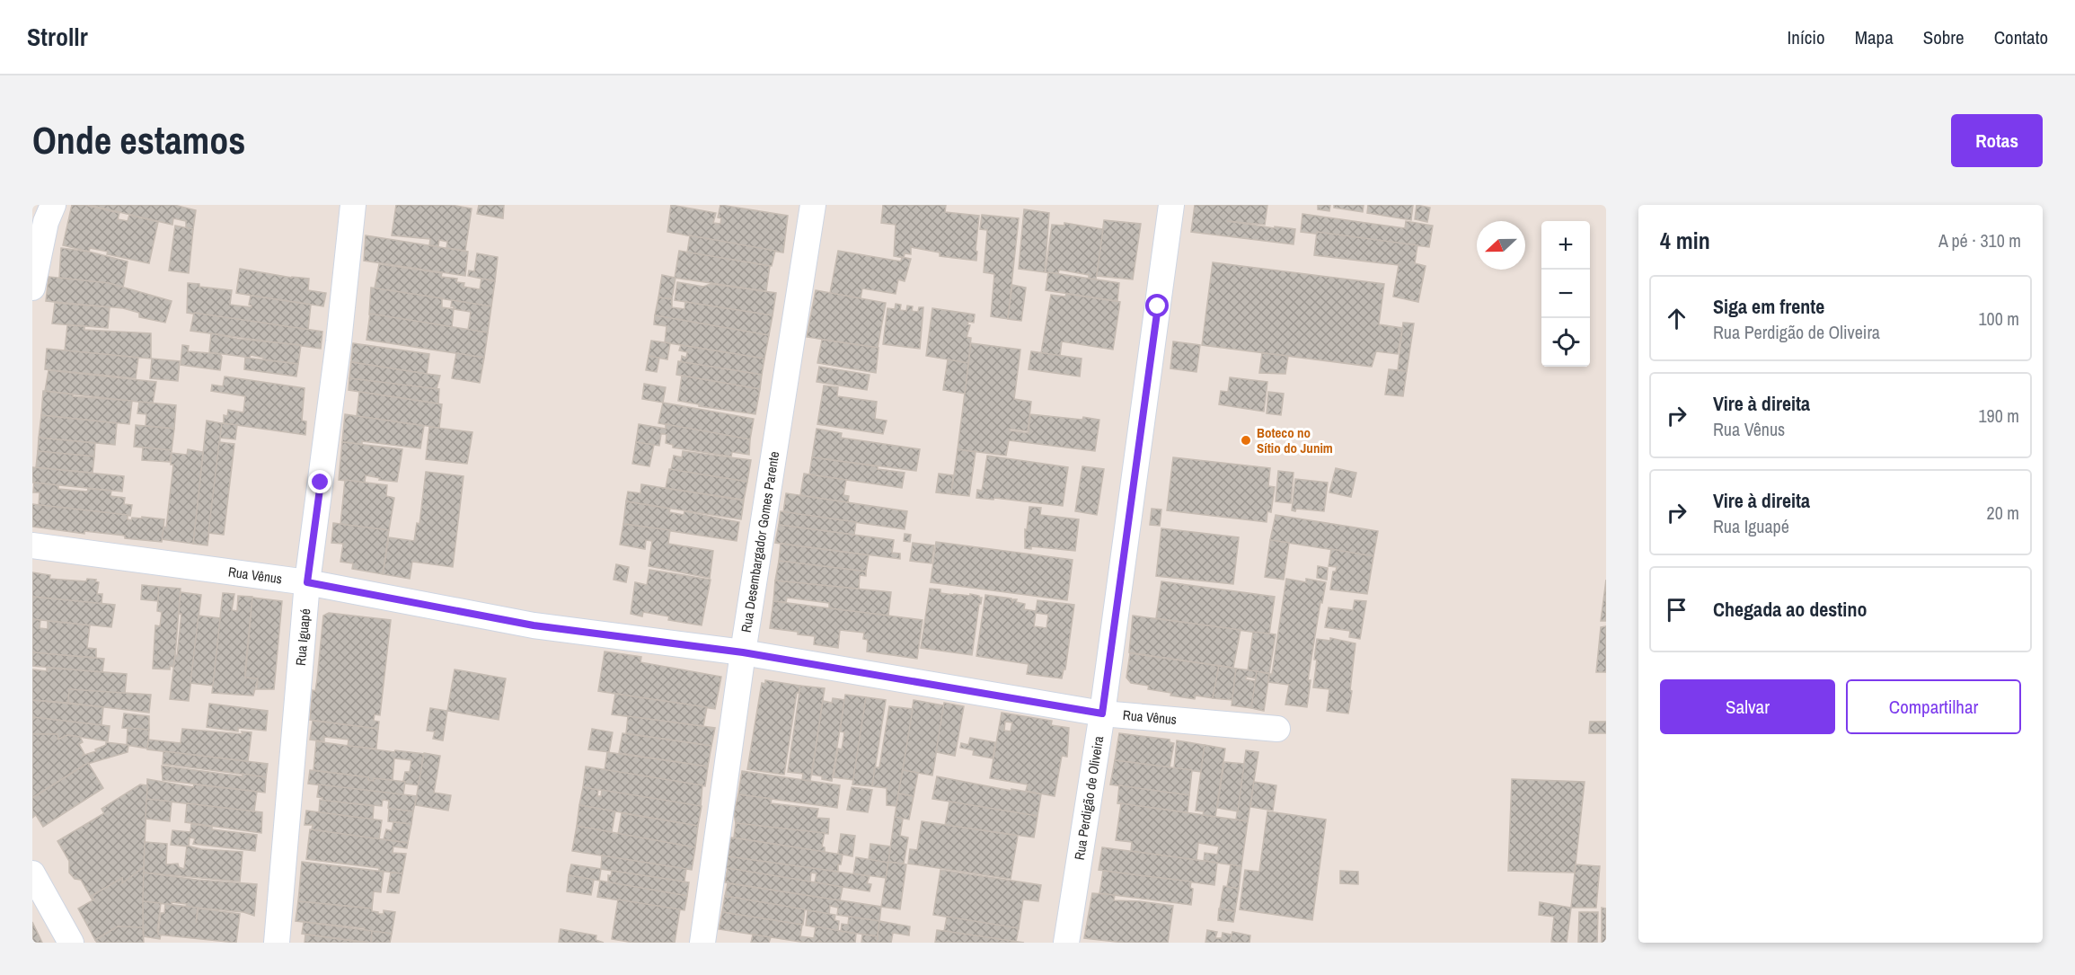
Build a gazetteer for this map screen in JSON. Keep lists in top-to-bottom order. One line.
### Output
{"streets":{"street":["Rua Desembargador Gomes Parente","Rua Vênus","Rua Iguapé","Rua Perdigão de Oliveira"]},"crossings":[["Rua Desembargador Gomes Parente","Rua Vênus"],["Rua Vênus","Rua Iguapé"],["Rua Vênus","Rua Perdigão de Oliveira"]],"places":["Boteco no Sítio do Junim"],"north":"left","page":{"header":"Strollr","nav":["Início","Mapa","Sobre","Contato"],"buttons":["Rotas",["Salvar","Compartilhar"]],"title":"Onde estamos","heading":["4 min","A pé · 310 m"],"map_buttons":["+","−"],"list":[["Siga em frente","Rua Perdigão de Oliveira","100 m"],["Vire à direita","Rua Vênus","190 m"],["Vire à direita","Rua Iguapé","20 m"],"Chegada ao destino"]}}
